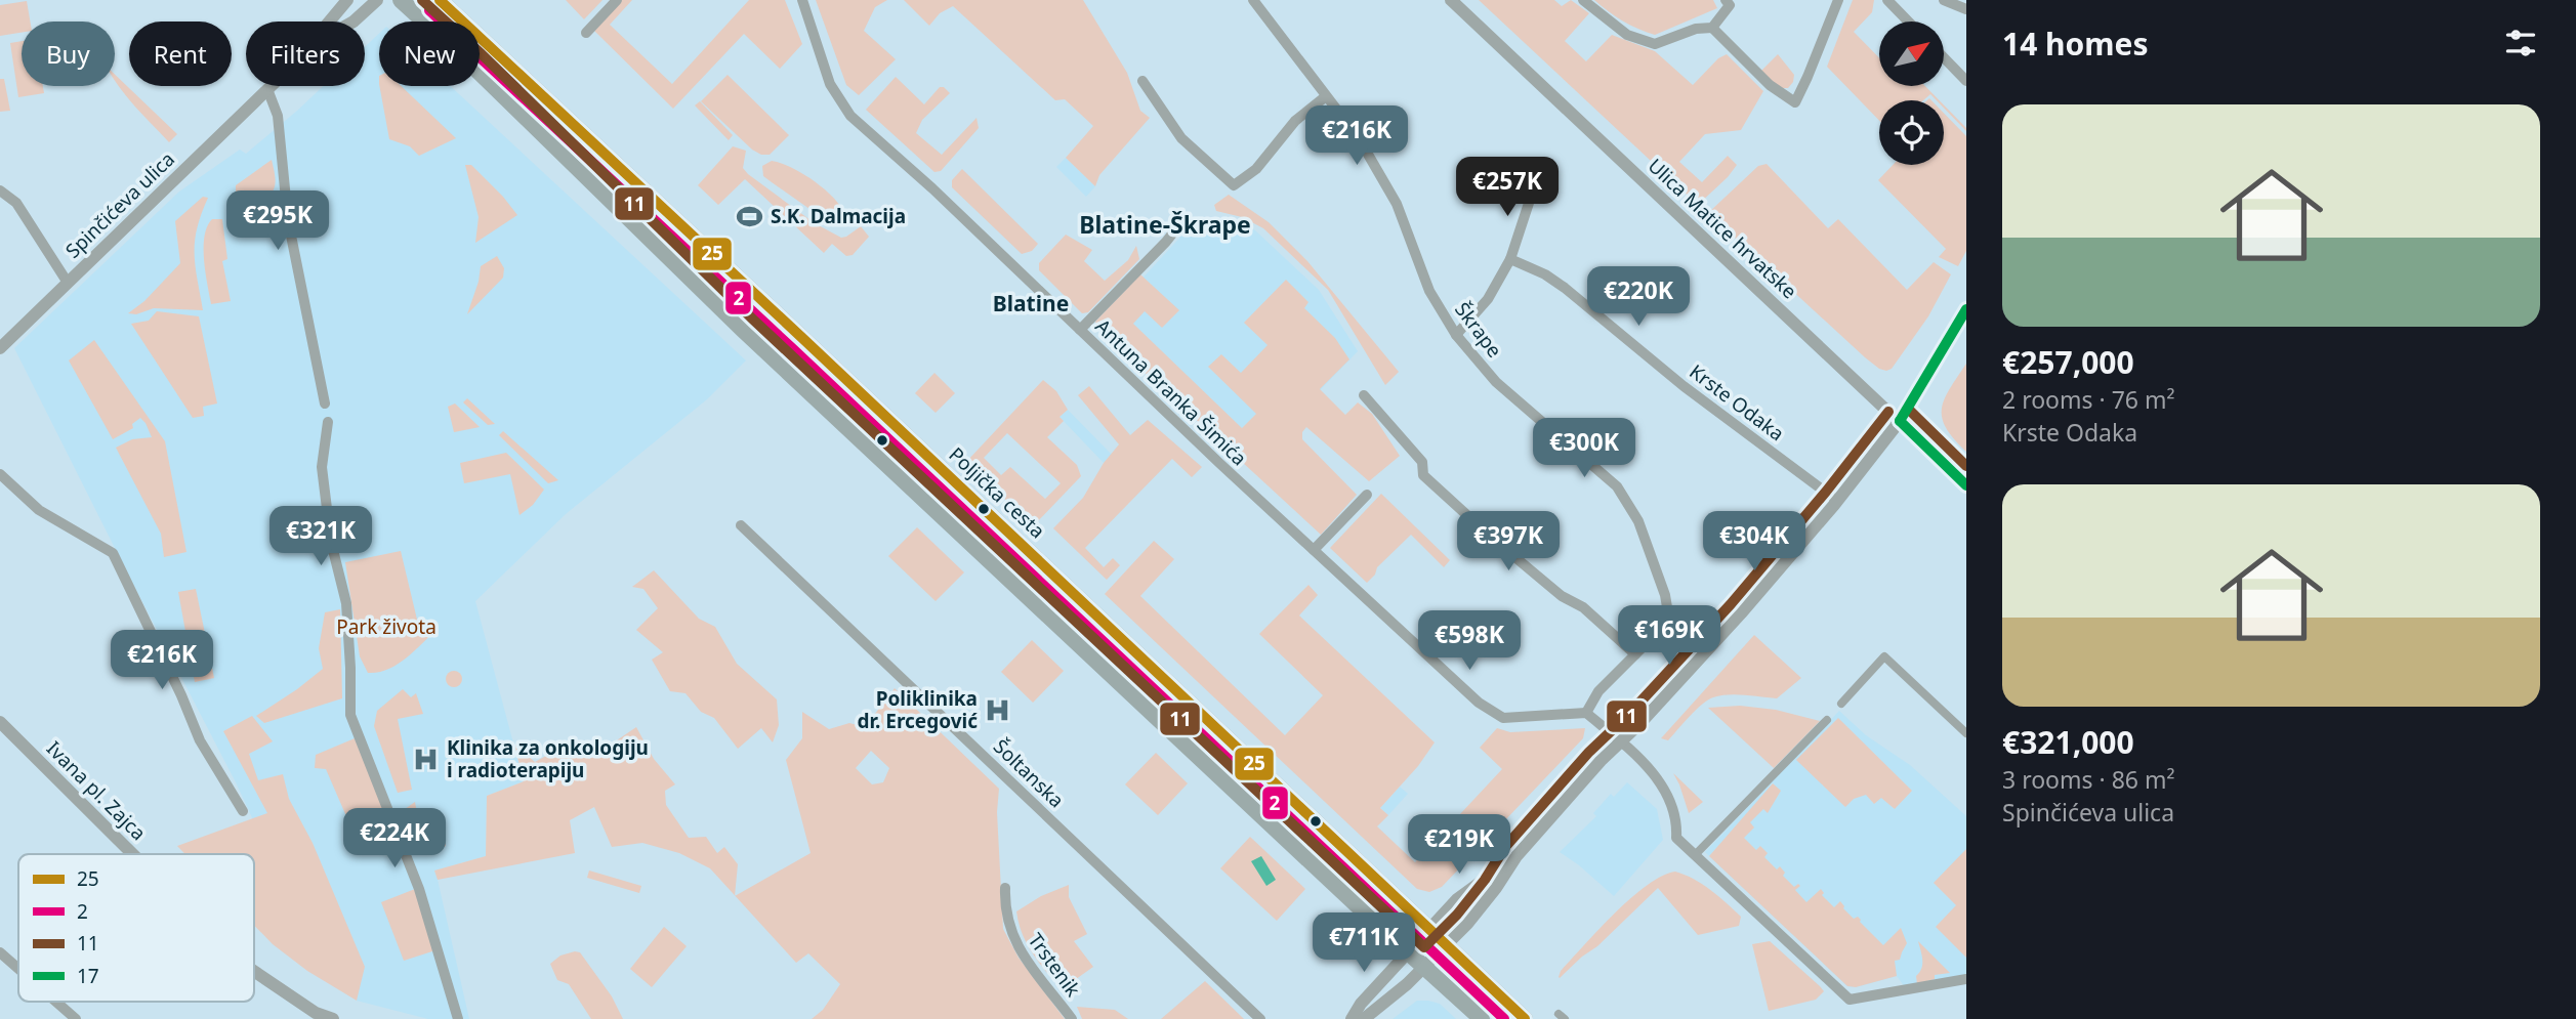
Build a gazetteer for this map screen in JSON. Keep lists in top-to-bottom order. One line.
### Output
{"streets":{"main road":["Poljička cesta"],"street":["Spinčićeva ulica","Ulica Matice hrvatske","Škrape","Antuna Branka Šimića","Krste Odaka","Šoltanska","Ivana pl. Zajca","Trstenik"]},"districts":["Blatine-Škrape","Blatine"],"parks":["Park života"],"places":{"sports":["S.K. Dalmacija"],"hospital":["Poliklinika dr. Ercegović","Klinika za onkologiju i radioterapiju"]},"lines":["transit line 25","transit line 11","transit line 2","transit line 17"],"legend":["25","2","11","17"],"north":"top right","page":{"heading":"14 homes","chip":["Buy","Rent","Filters","New"],"list":[{"name":"€257,000","note":"2 rooms · 76 m² · Krste Odaka"},{"name":"€321,000","note":"3 rooms · 86 m² · Spinčićeva ulica"}],"price":["€216K","€257K","€295K","€220K","€300K","€321K","€397K","€304K","€169K","€598K","€216K","€224K","€219K","€711K"]}}
